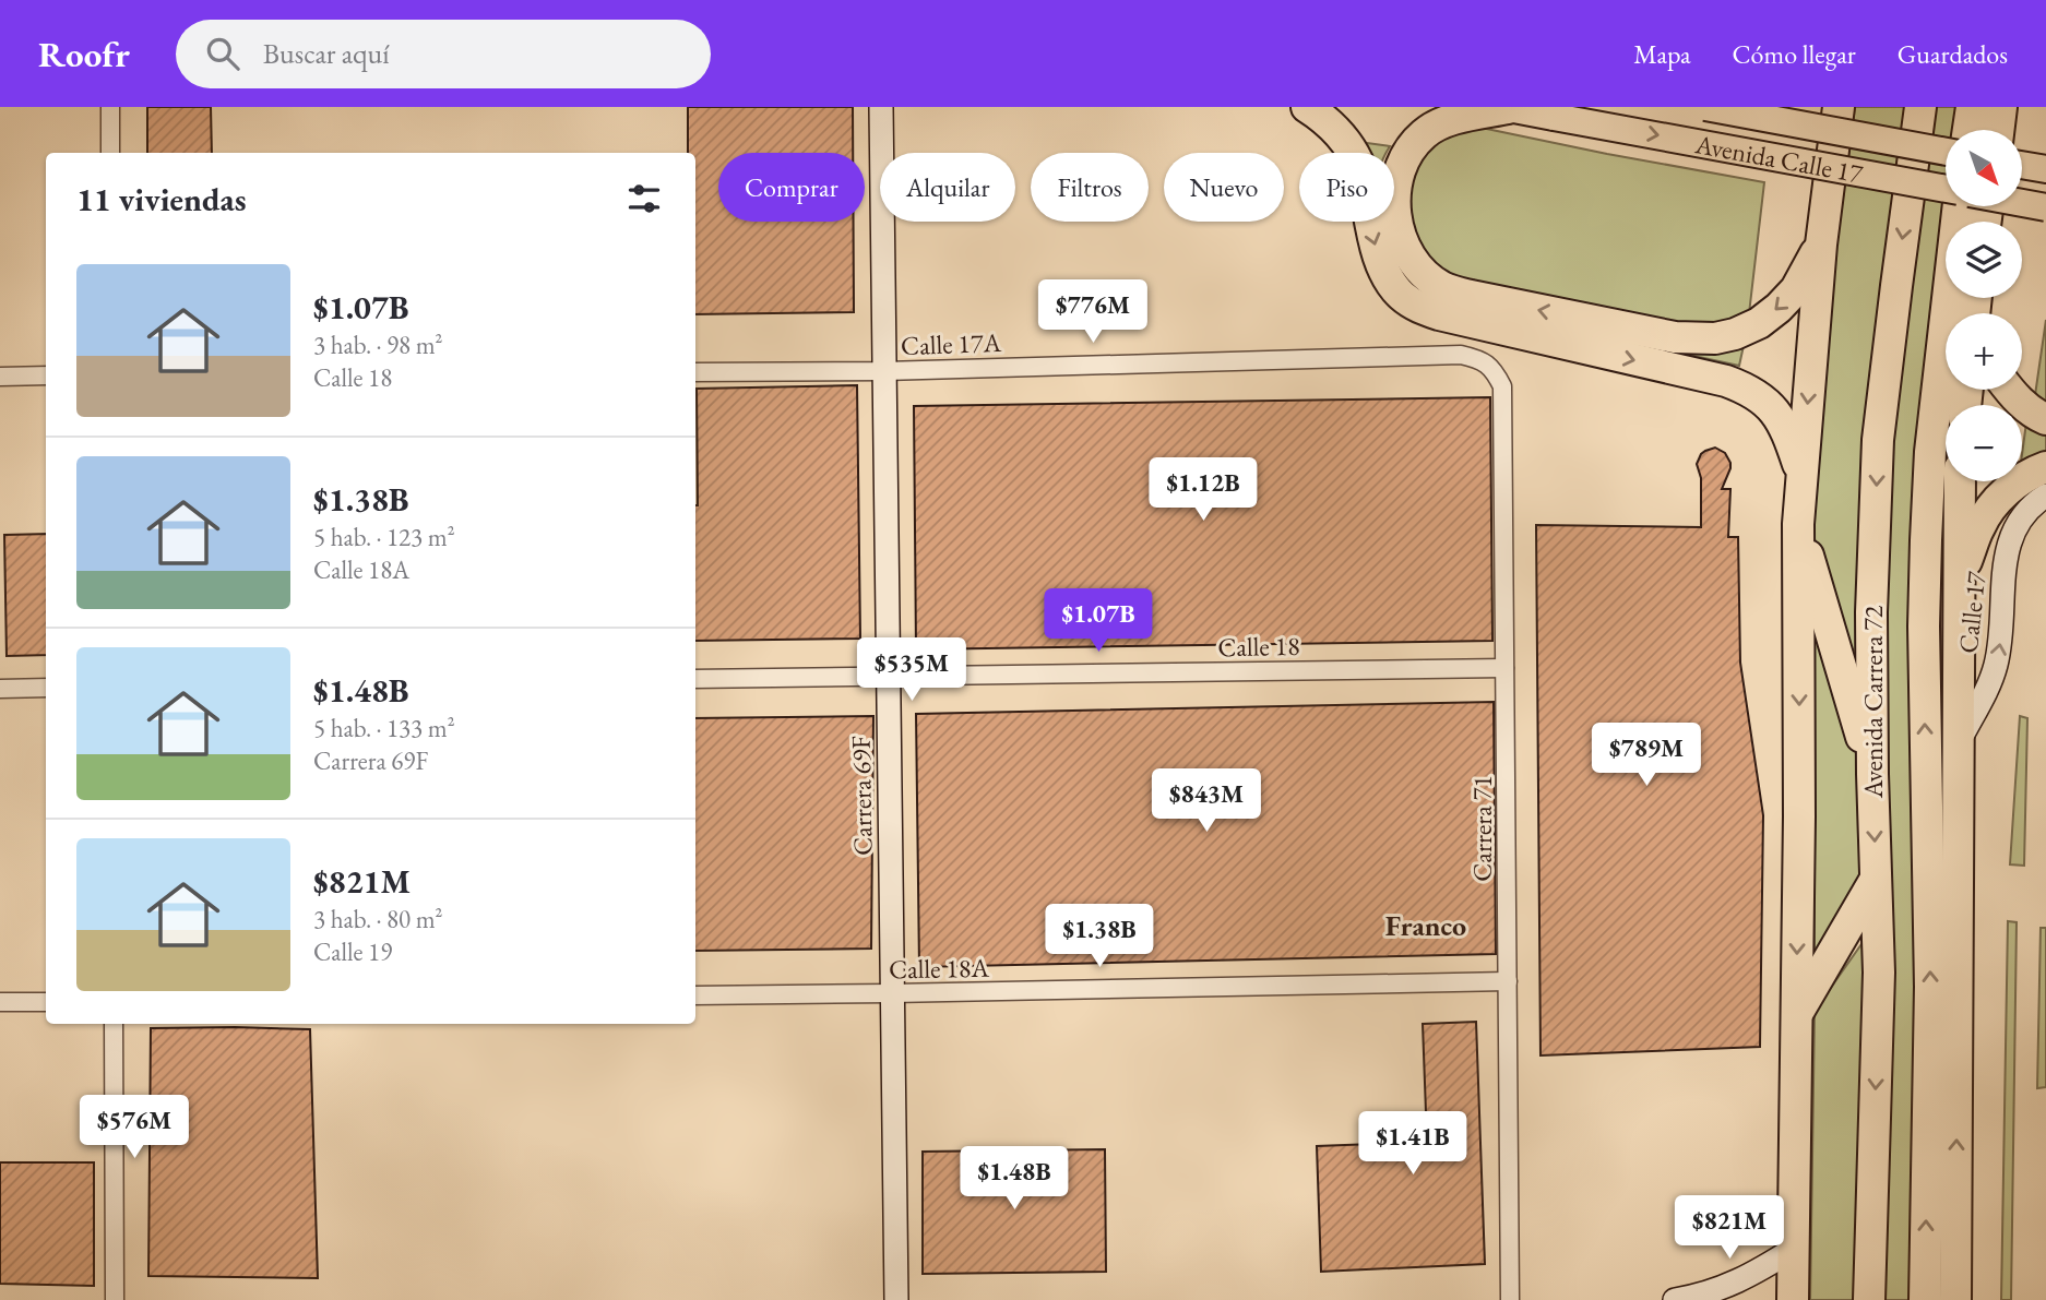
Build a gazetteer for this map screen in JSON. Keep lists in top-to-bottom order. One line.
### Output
{"streets":{"highway":["Avenida Carrera 72"],"main road":["Avenida Calle 17"],"street":["Calle 17A","Calle 17","Calle 18","Carrera 69F","Carrera 71","Calle 18A"]},"crossings":[["Calle 17A","Carrera 69F"],["Calle 17A","Carrera 71"],["Calle 18","Carrera 69F"],["Calle 18","Carrera 71"],["Carrera 69F","Calle 18A"],["Carrera 71","Calle 18A"]],"one_way":["Calle 17"],"districts":["Franco"],"north":"bottom right","page":{"header":"Roofr","search":"Buscar aquí","nav":["Mapa","Cómo llegar","Guardados"],"map_buttons":["+","−"],"chip":["Comprar","Alquilar","Filtros","Nuevo","Piso"],"heading":"11 viviendas","list":[{"name":"$1.07B","note":"3 hab. · 98 m² · Calle 18"},{"name":"$1.38B","note":"5 hab. · 123 m² · Calle 18A"},{"name":"$1.48B","note":"5 hab. · 133 m² · Carrera 69F"},{"name":"$821M","note":"3 hab. · 80 m² · Calle 19"}],"price":["$776M","$1.12B","$1.07B","$535M","$789M","$843M","$1.38B","$576M","$1.41B","$1.48B","$821M"]}}
